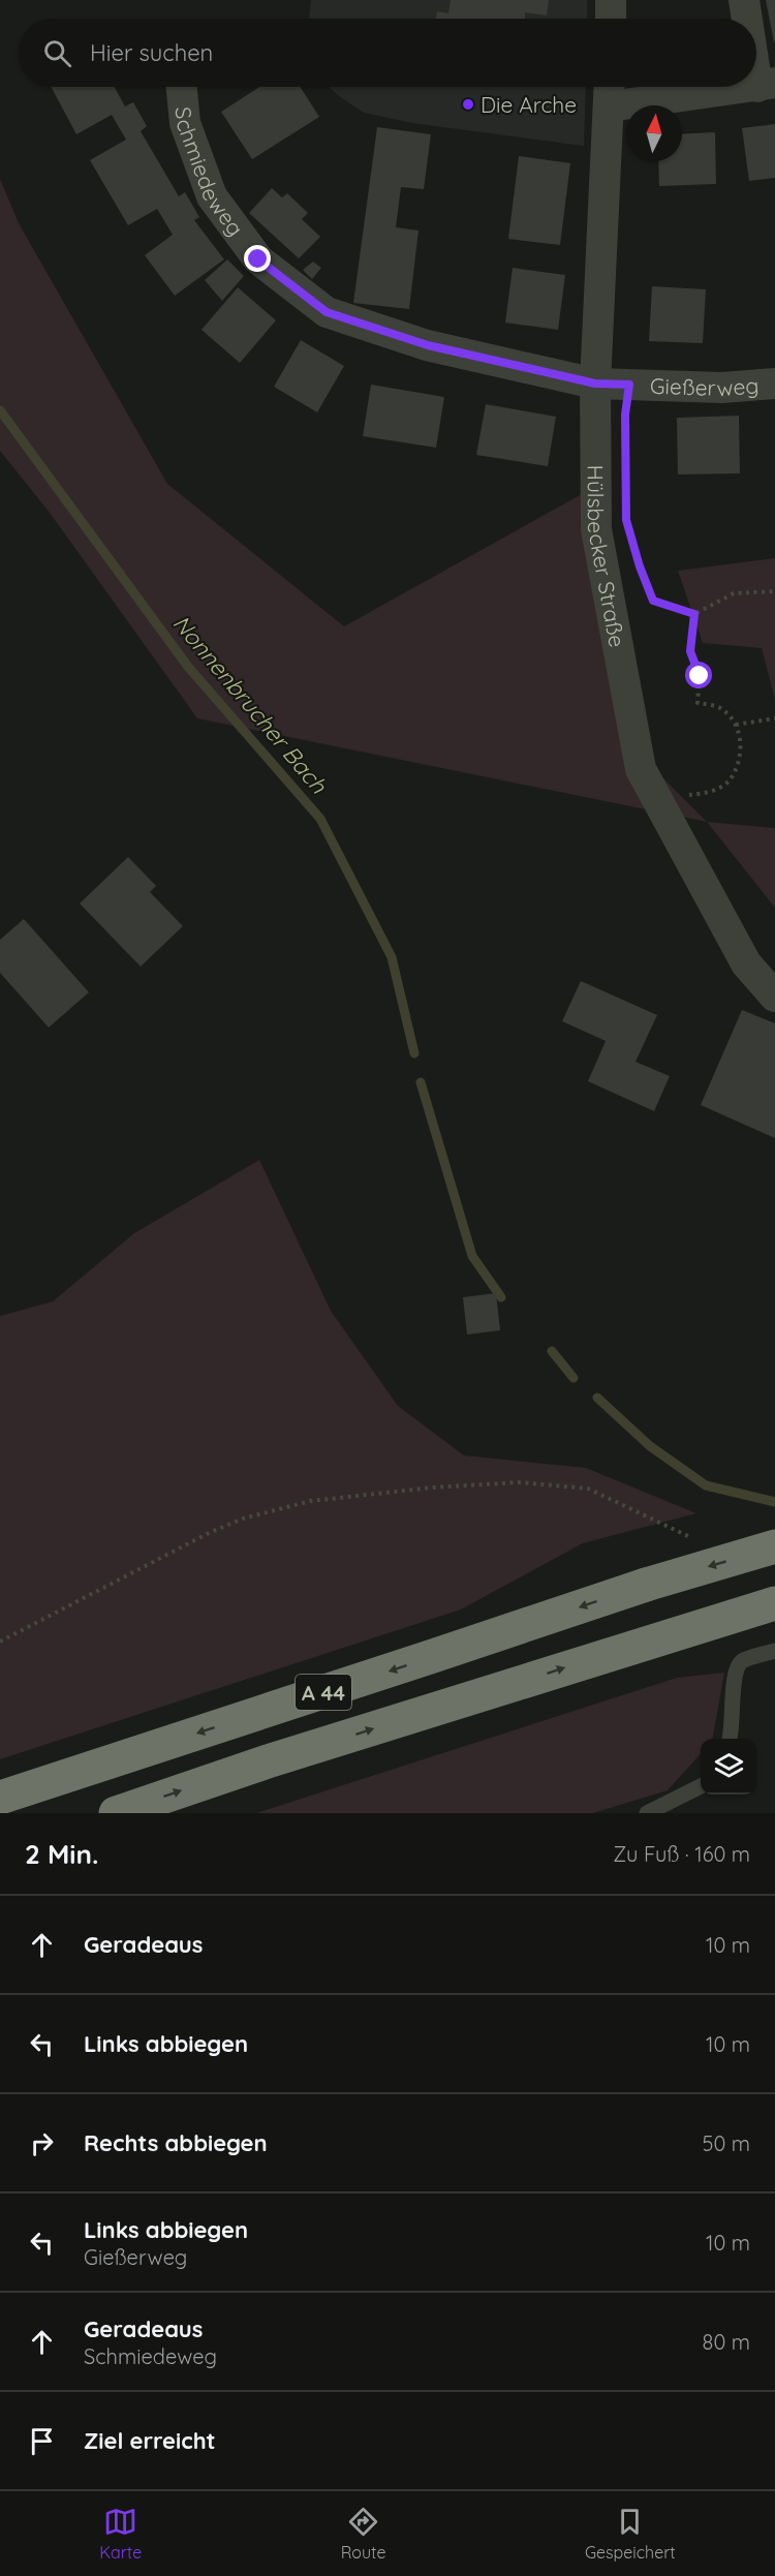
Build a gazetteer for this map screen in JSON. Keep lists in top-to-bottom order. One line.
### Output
{"streets":{"highway":["A 44"],"street":["Schmiedeweg","Gießerweg","Hülsbecker Straße"]},"crossings":[["Schmiedeweg","Gießerweg"],["Schmiedeweg","Hülsbecker Straße"],["Gießerweg","Hülsbecker Straße"]],"water":["Nonnenbrucher Bach"],"places":["Die Arche"],"north":"top","page":{"search":"Hier suchen","heading":["2 Min.","Zu Fuß · 160 m"],"list":[["Geradeaus","10 m"],["Links abbiegen","10 m"],["Rechts abbiegen","50 m"],["Links abbiegen","Gießerweg","10 m"],["Geradeaus","Schmiedeweg","80 m"],"Ziel erreicht"],"nav":["Karte","Route","Gespeichert"]}}
